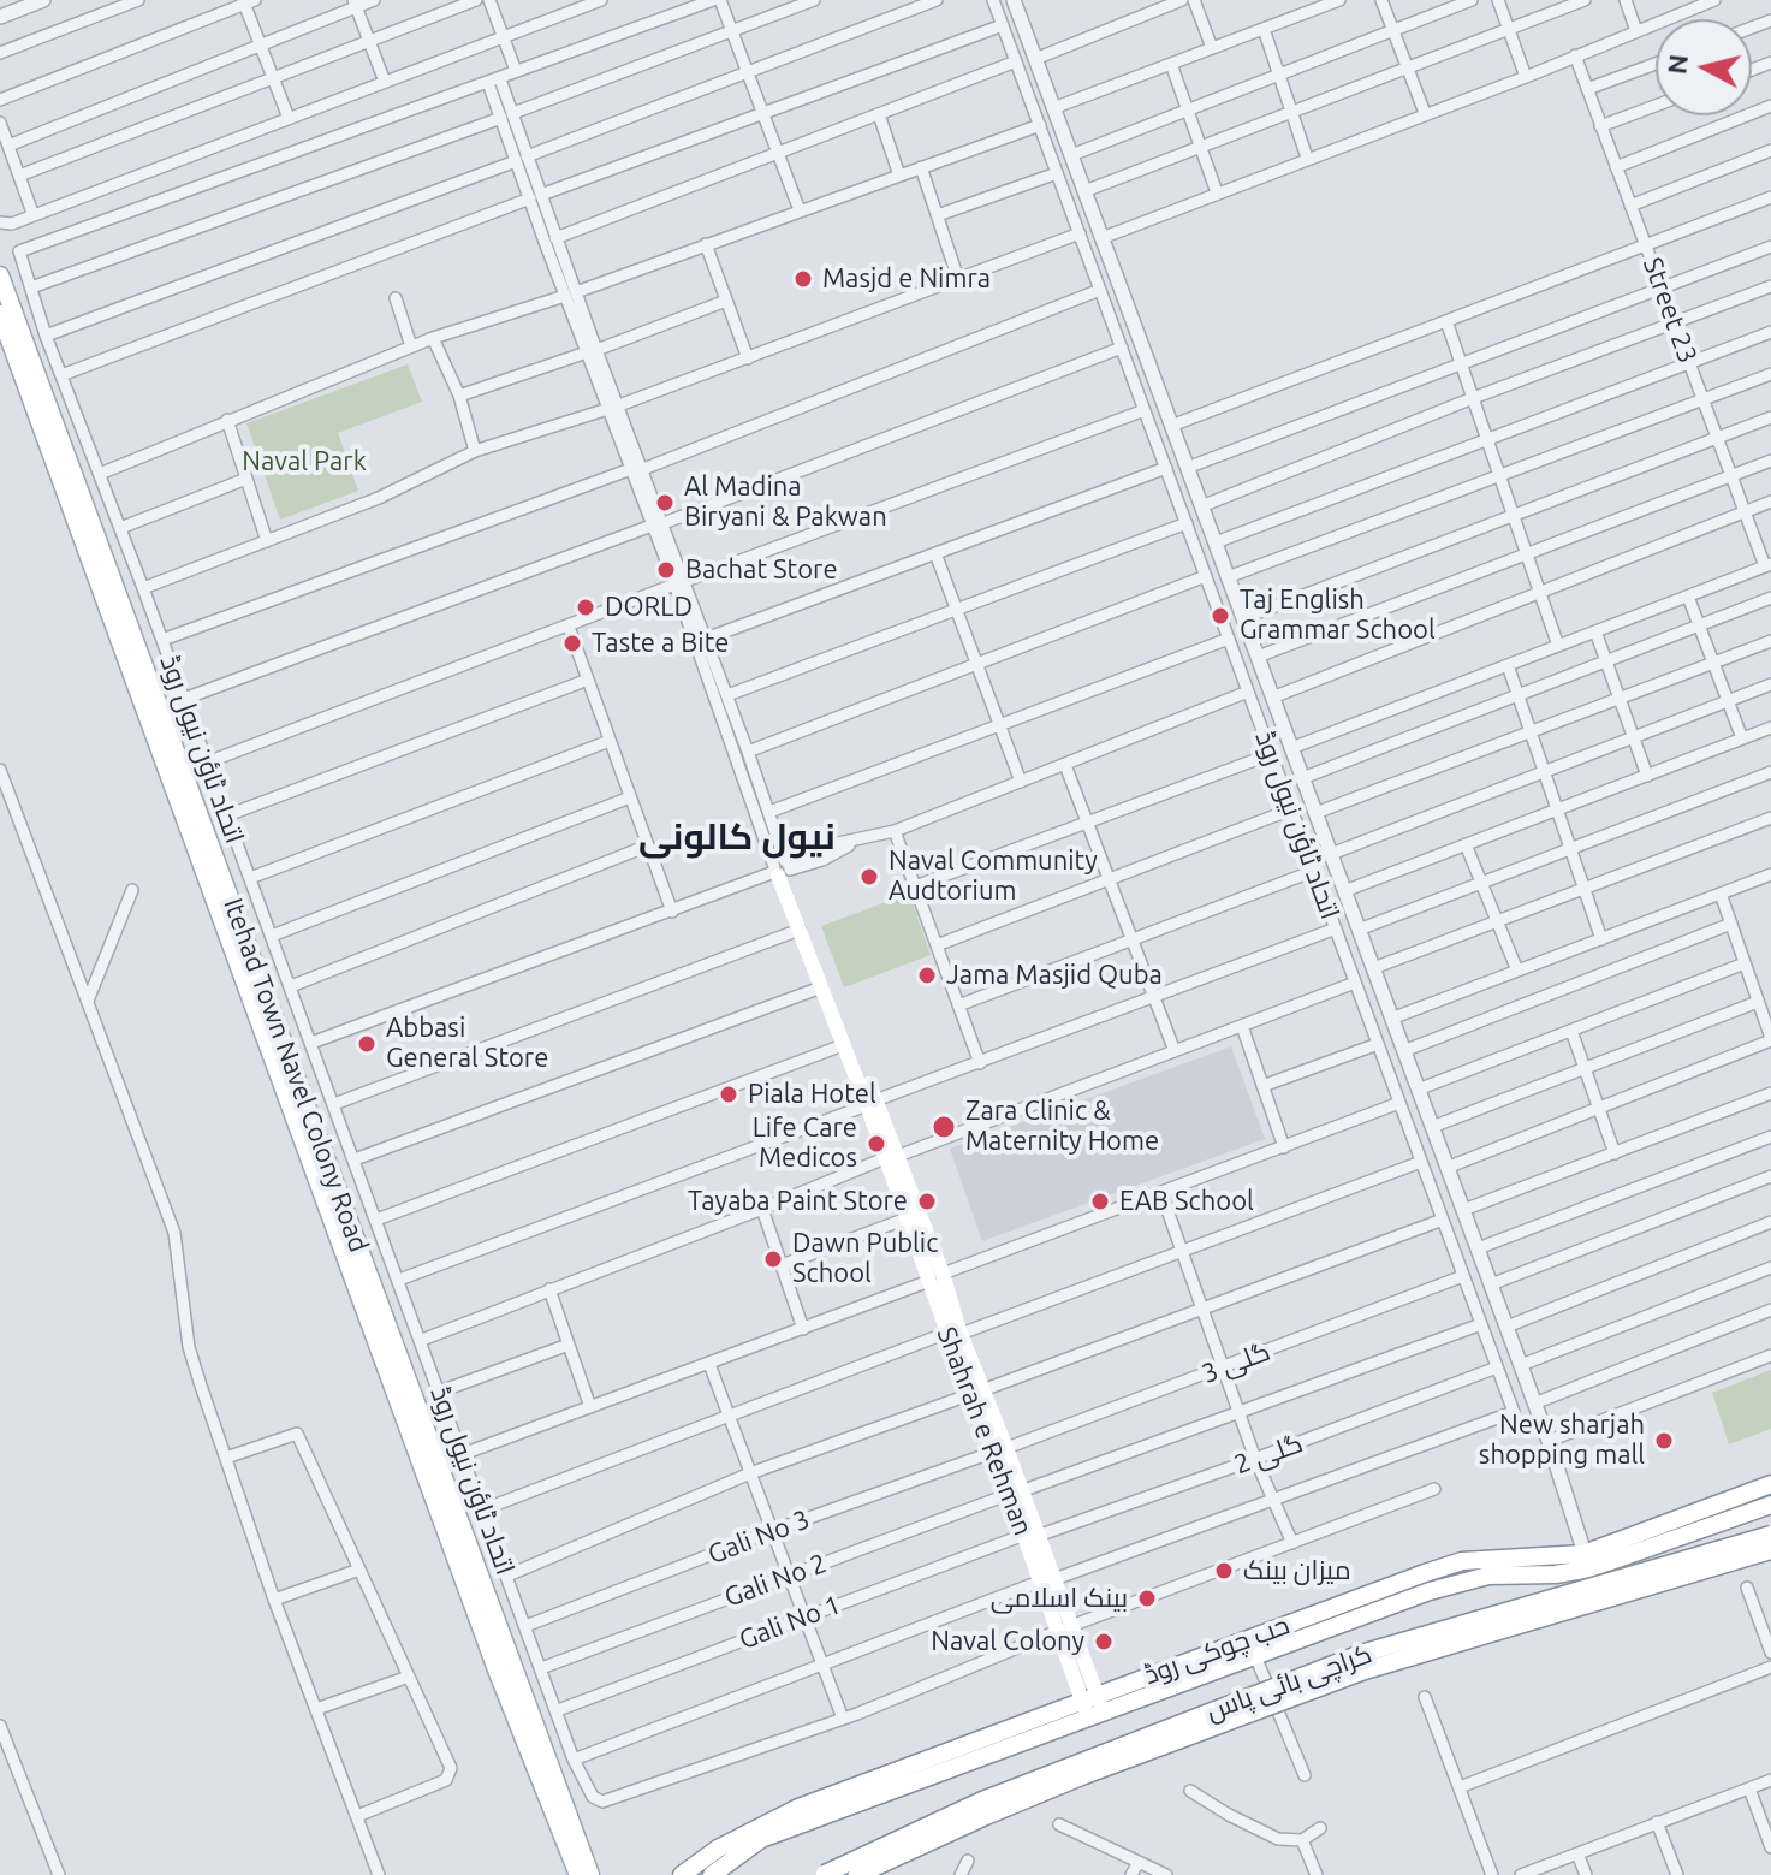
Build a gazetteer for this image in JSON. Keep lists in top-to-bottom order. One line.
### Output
{"streets":{"main road":["Itehad Town Navel Colony Road","Shahrah e Rehman","حب چوکی روڈ","کراچی بائی پاس"],"street":["Street 23","اتحاد ٹاؤن نیول روڈ","گلی 3","گلی 2","Gali No 3","Gali No 2","Gali No 1"]},"crossings":[["اتحاد ٹاؤن نیول روڈ","گلی 3"],["اتحاد ٹاؤن نیول روڈ","Shahrah e Rehman"],["اتحاد ٹاؤن نیول روڈ","گلی 2"],["اتحاد ٹاؤن نیول روڈ","Gali No 3"],["اتحاد ٹاؤن نیول روڈ","Gali No 2"],["اتحاد ٹاؤن نیول روڈ","Gali No 1"],["گلی 3","Shahrah e Rehman"],["گلی 3","Gali No 3"],["Shahrah e Rehman","گلی 2"],["Shahrah e Rehman","Gali No 3"],["Shahrah e Rehman","Gali No 2"],["Shahrah e Rehman","Gali No 1"],["Shahrah e Rehman","حب چوکی روڈ"],["گلی 2","Gali No 2"],["گلی 2","Gali No 1"]],"districts":["نیول کالونی"],"parks":["Naval Park"],"places":["Masjd e Nimra","Al Madina Biryani & Pakwan","Bachat Store","DORLD","Taj English Grammar School","Taste a Bite","Naval Community Audtorium","Jama Masjid Quba","Abbasi General Store","Piala Hotel","Zara Clinic & Maternity Home","Life Care Medicos","Tayaba Paint Store","EAB School","Dawn Public School","New sharjah shopping mall","میزان بینک","بینک اسلامی","Naval Colony"],"north":"left"}
